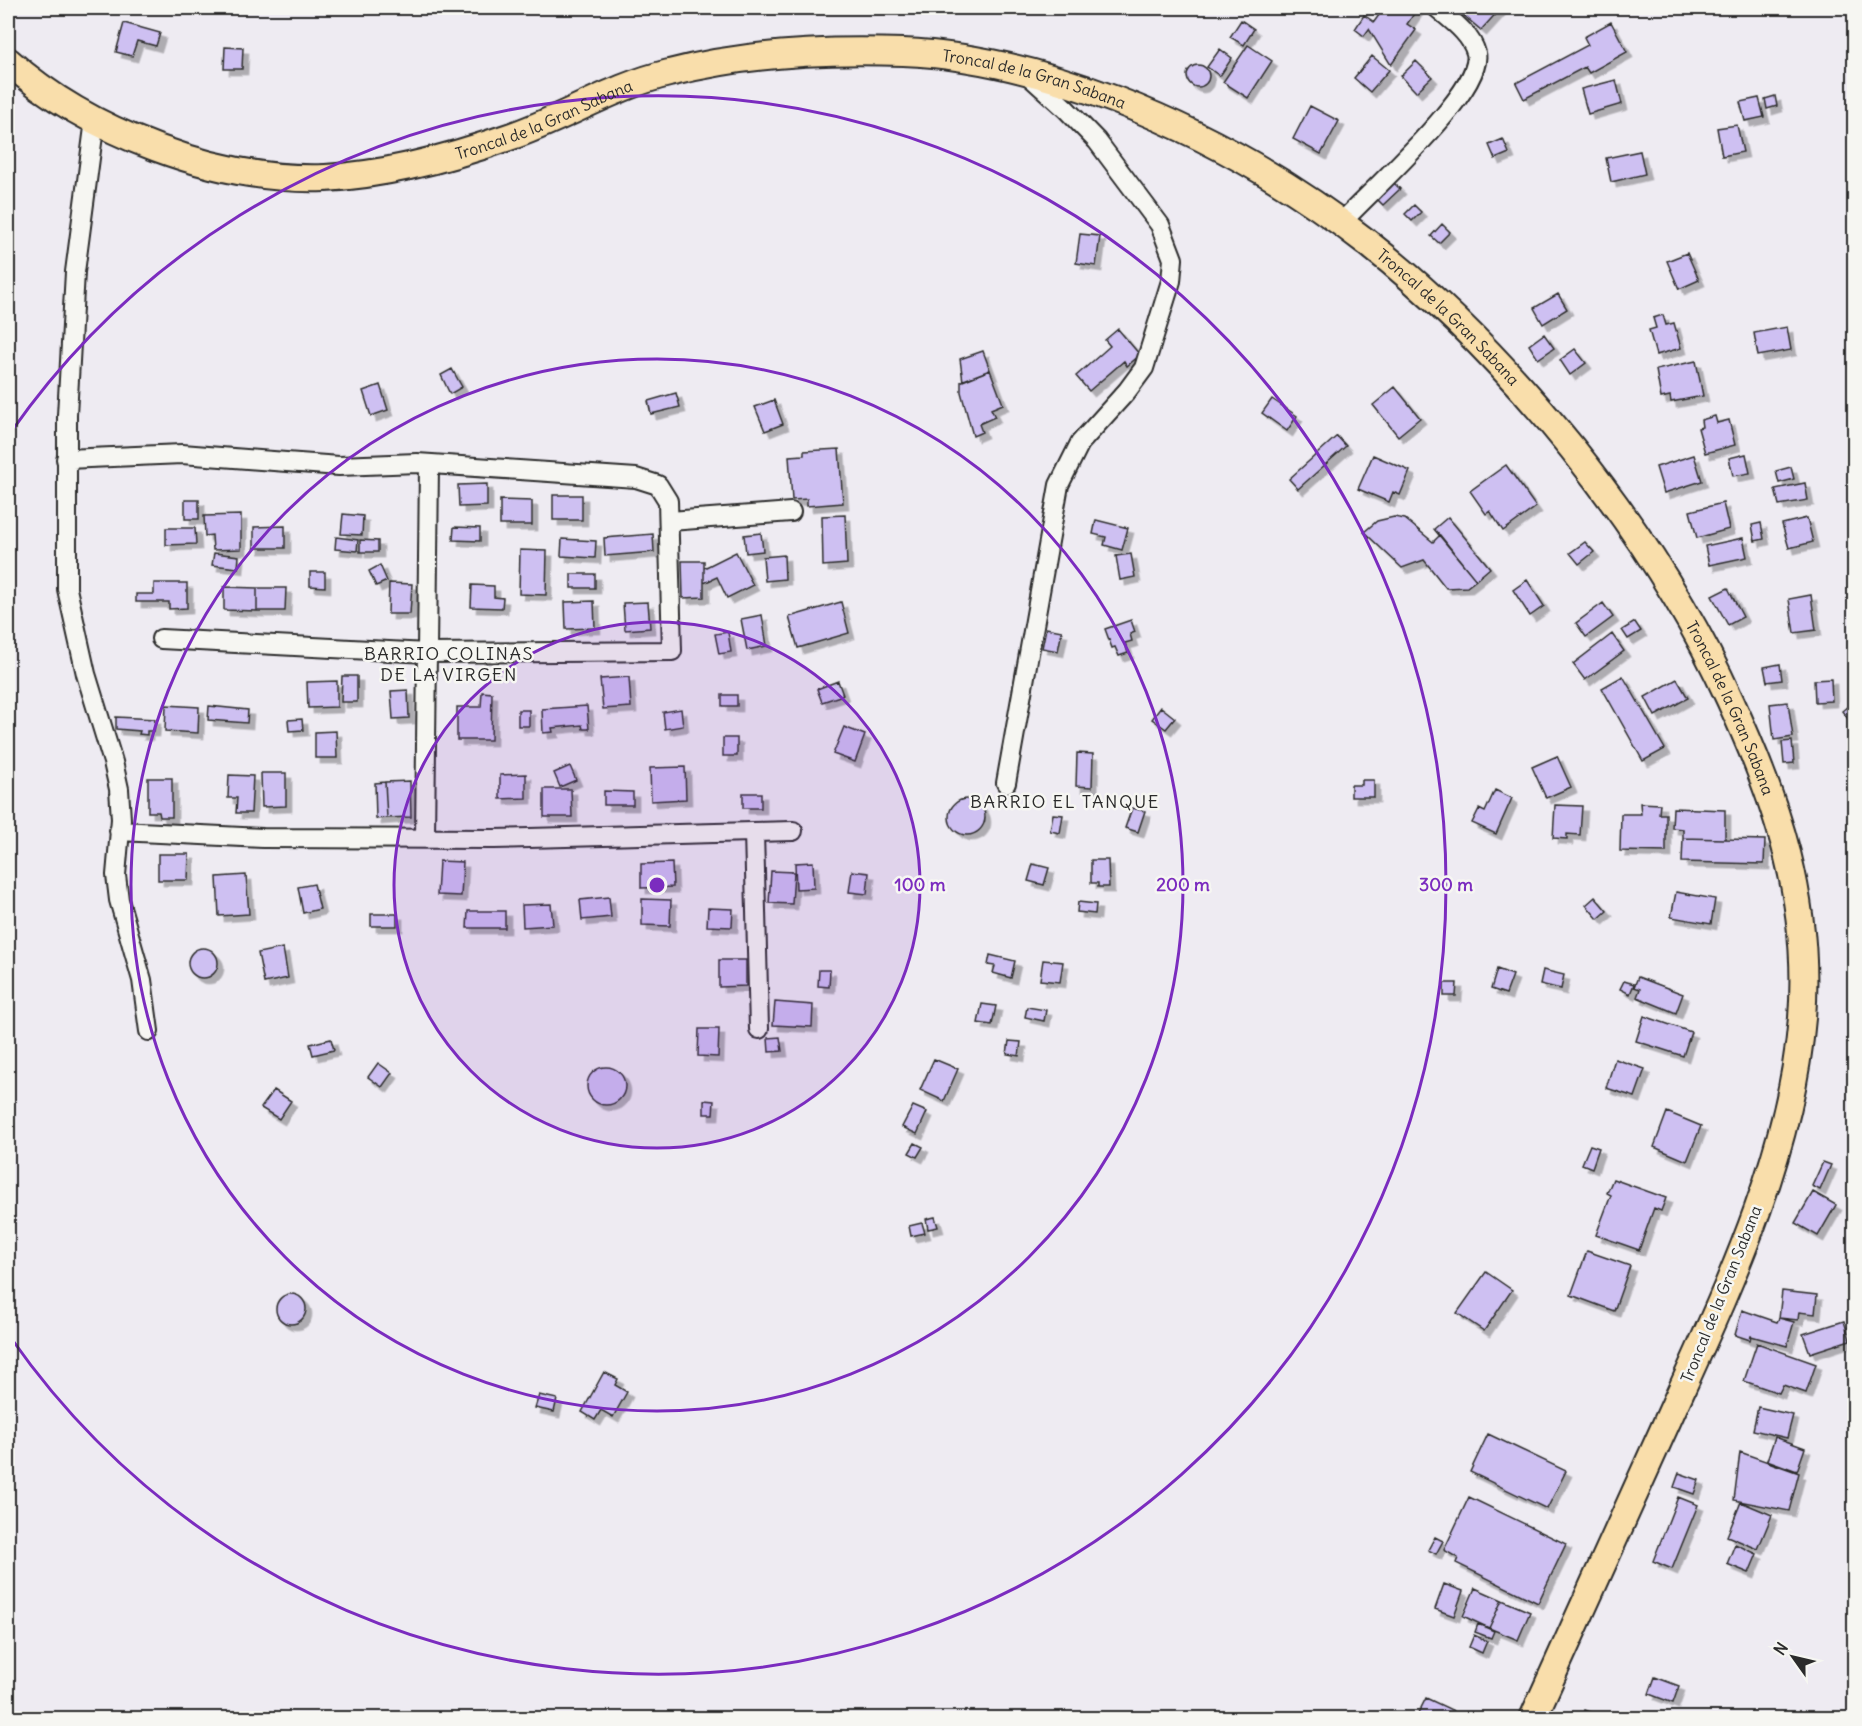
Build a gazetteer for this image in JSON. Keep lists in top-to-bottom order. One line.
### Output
{"streets":{"highway":["Troncal de la Gran Sabana"]},"districts":["BARRIO COLINAS DE LA VIRGEN","BARRIO EL TANQUE"],"north":"top left","rings":["100 m","200 m","300 m"]}
